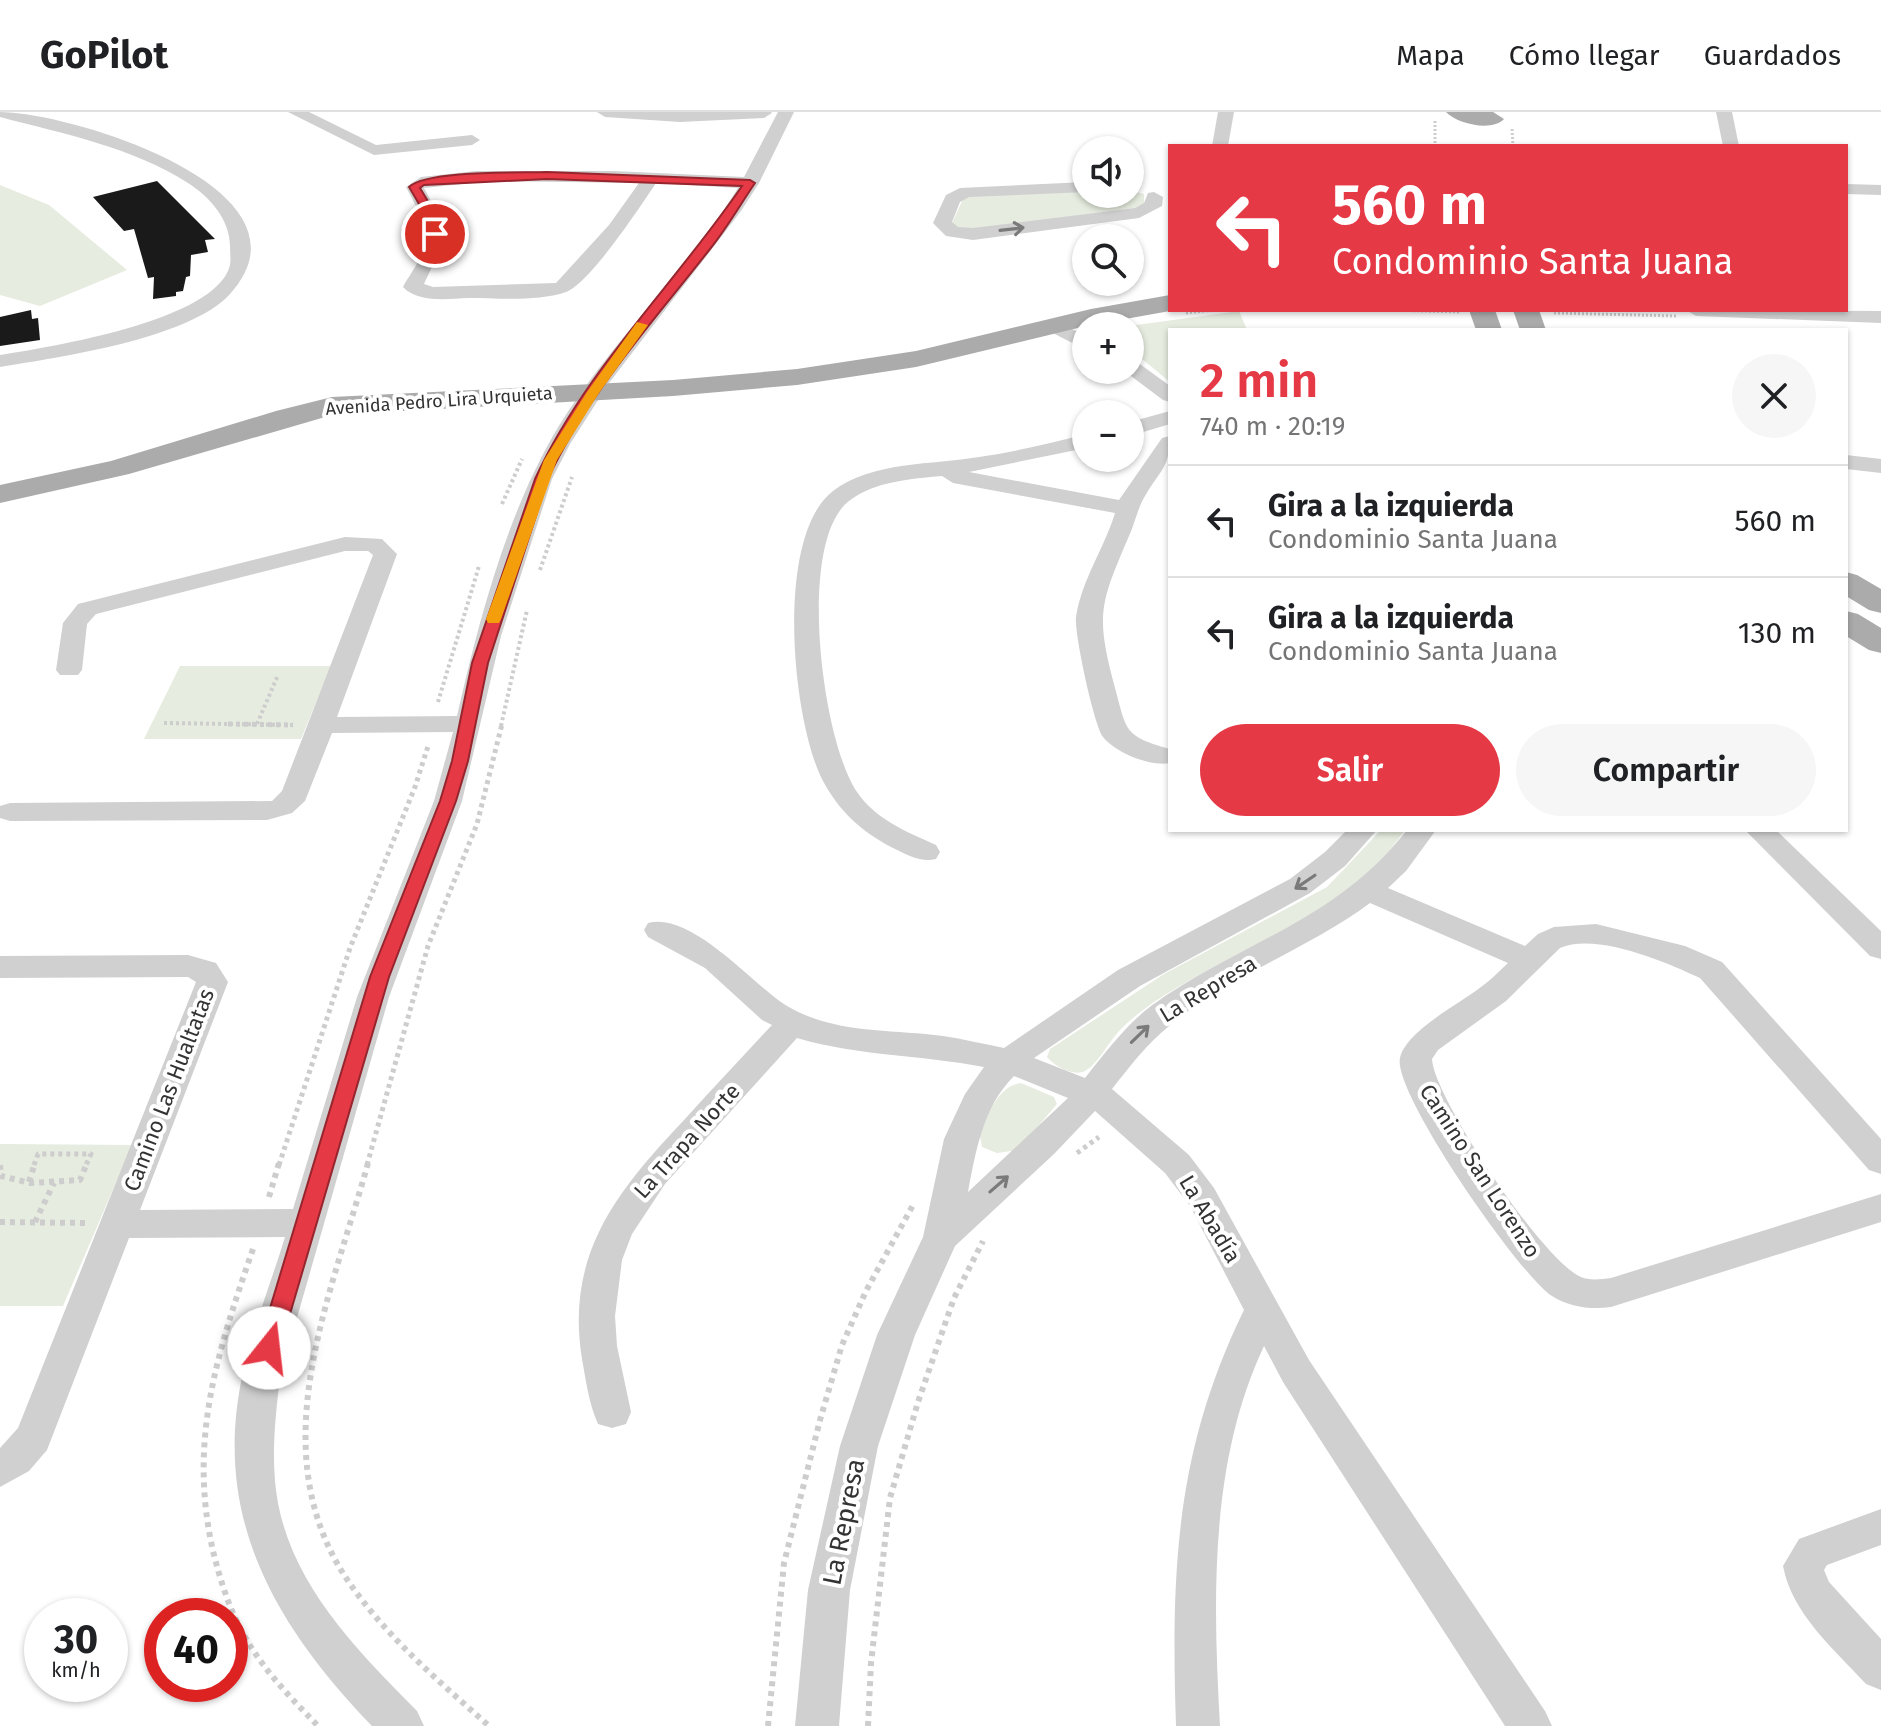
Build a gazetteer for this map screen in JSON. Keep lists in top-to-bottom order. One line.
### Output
{"streets":{"main road":["Avenida Pedro Lira Urquieta"],"street":["La Represa","Camino Las Hualtatas","La Trapa Norte","Camino San Lorenzo","La Abadía"]},"crossings":[["La Represa","La Abadía"],["La Trapa Norte","La Abadía"]],"page":{"header":"GoPilot","nav":["Mapa","Cómo llegar","Guardados"],"map_buttons":["+","−"],"turn":["560 m","Condominio Santa Juana"],"heading":["2 min","740 m · 20:19"],"list":[{"name":"Gira a la izquierda","note":"Condominio Santa Juana","value":"560 m"},{"name":"Gira a la izquierda","note":"Condominio Santa Juana","value":"130 m"}],"buttons":["Salir","Compartir"],"speed":"30 km/h","limit":"40"}}
